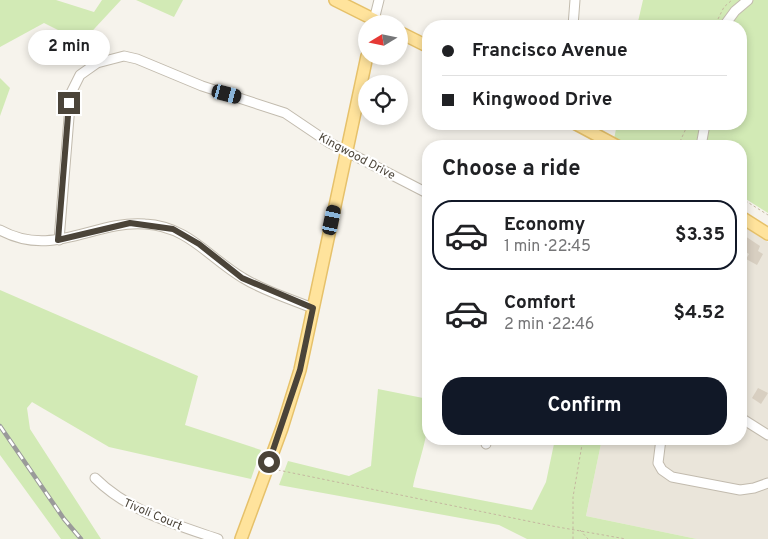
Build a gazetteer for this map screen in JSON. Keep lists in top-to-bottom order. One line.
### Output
{"streets":{"street":["Kingwood Drive","Tivoli Court"]},"north":"left","page":{"banner":["Francisco Avenue","Kingwood Drive"],"bubble":"2 min","heading":"Choose a ride","list":[{"name":"Economy","note":"1 min · 22:45","value":"$3.35"},{"name":"Comfort","note":"2 min · 22:46","value":"$4.52"}],"buttons":"Confirm"}}
